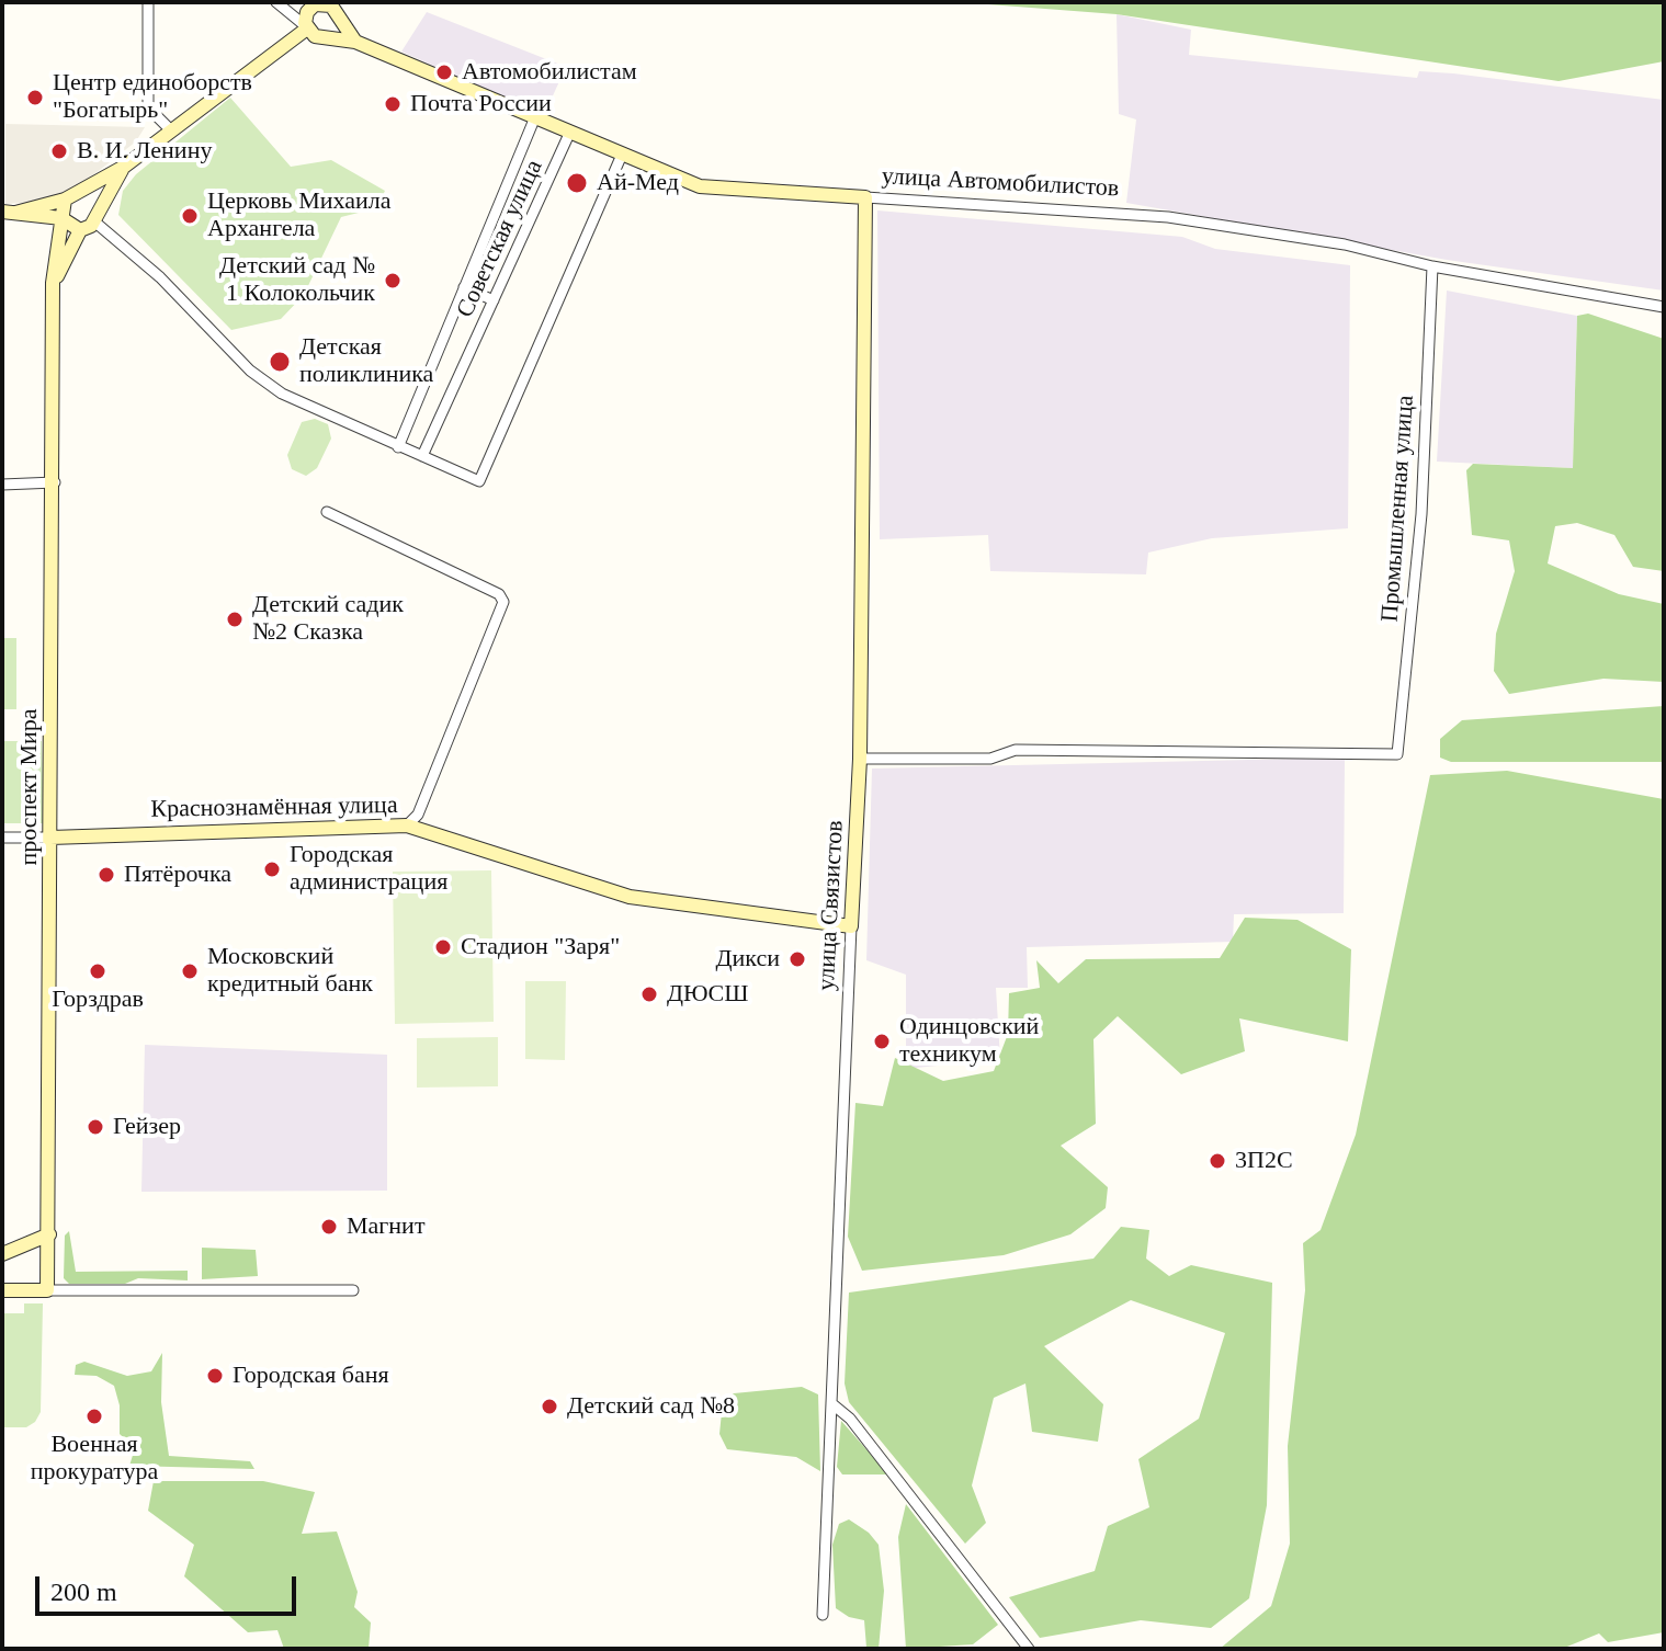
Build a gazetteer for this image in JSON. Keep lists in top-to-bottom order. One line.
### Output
{"streets":{"street":["улица Автомобилистов","Советская улица","Промышленная улица","проспект Мира","Краснознамённая улица","улица Связистов"]},"crossings":[["улица Автомобилистов","Советская улица"],["улица Автомобилистов","Промышленная улица"],["улица Автомобилистов","улица Связистов"],["Промышленная улица","улица Связистов"],["проспект Мира","Краснознамённая улица"],["Краснознамённая улица","улица Связистов"]],"places":["Автомобилистам","Центр единоборств \"Богатырь\"","Почта России","В. И. Ленину","Ай-Мед","Церковь Михаила Архангела","Детский сад № 1 Колокольчик","Детская поликлиника","Детский садик №2 Сказка","Городская администрация","Пятёрочка","Стадион \"Заря\"","Дикси","Горздрав","Московский кредитный банк","ДЮСШ","Одинцовский техникум","Гейзер","3П2С","Магнит","Городская баня","Детский сад №8","Военная прокуратура"],"scale_bar":"200 m"}
